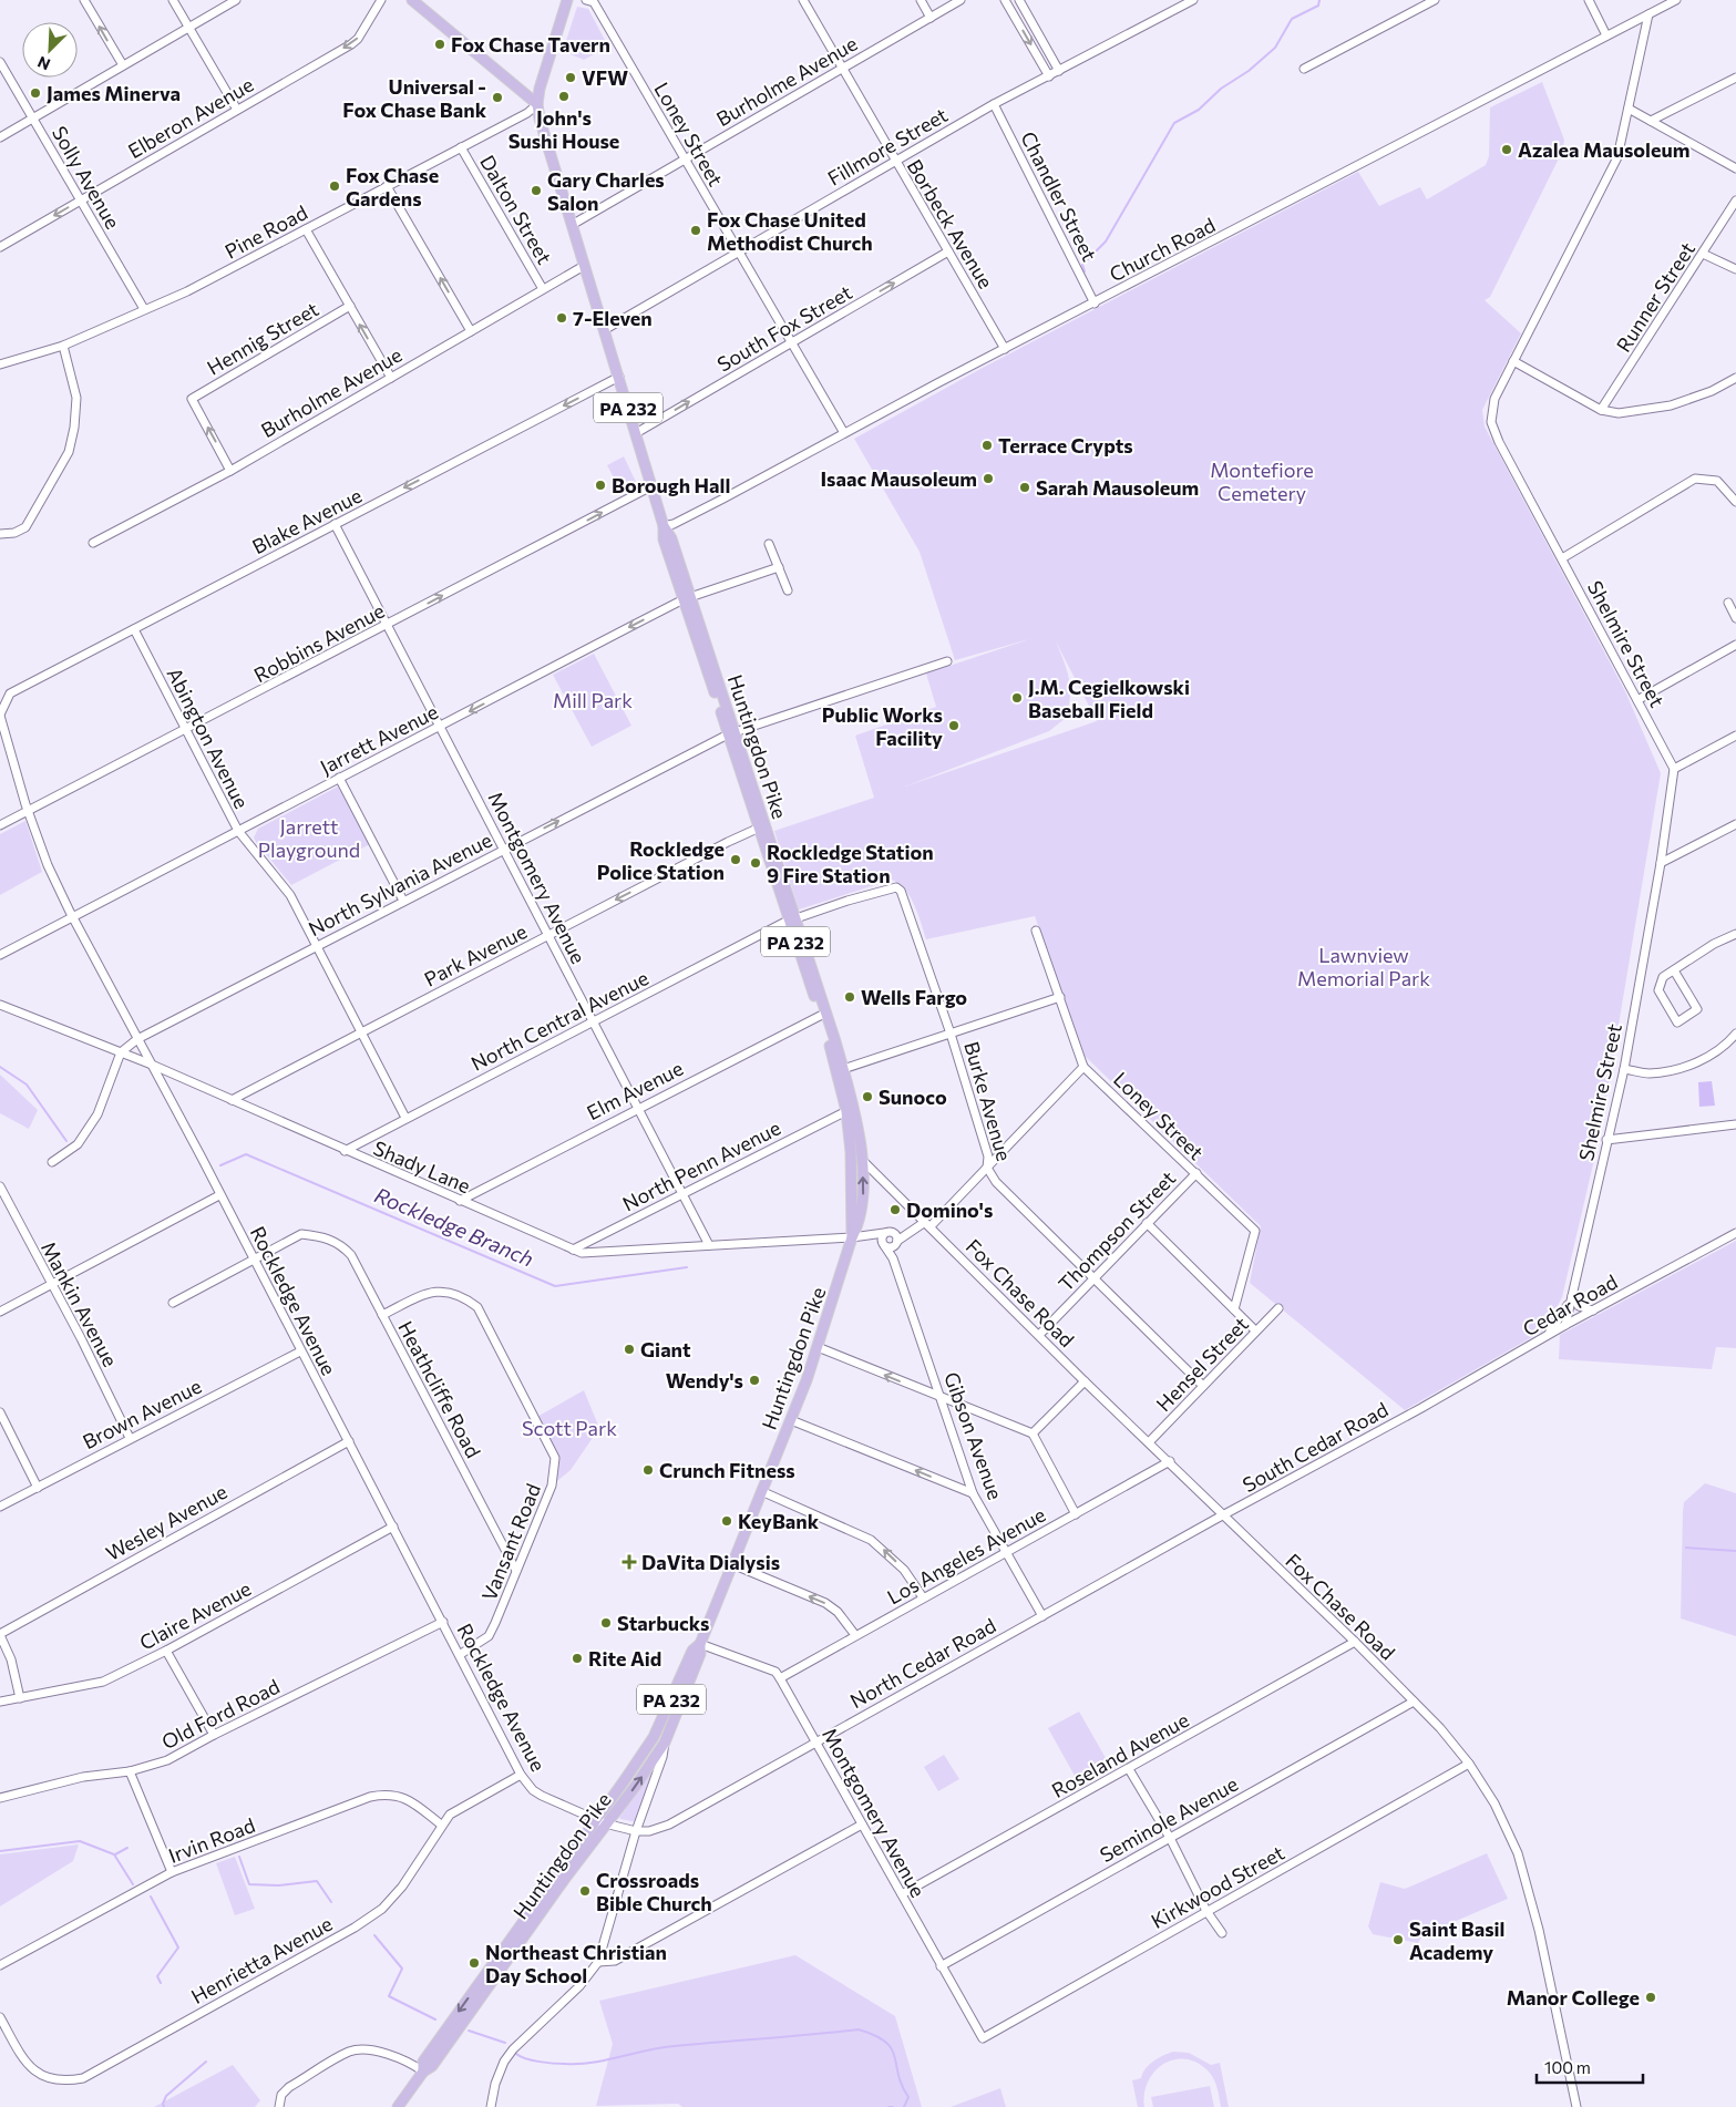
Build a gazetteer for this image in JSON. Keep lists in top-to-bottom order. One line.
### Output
{"streets":{"main road":["PA 232","Huntingdon Pike"],"street":["Burholme Avenue","Elberon Avenue","Loney Street","Fillmore Street","Solly Avenue","Chandler Street","Dalton Street","Borbeck Avenue","Pine Road","Church Road","Runner Street","South Fox Street","Hennig Street","Blake Avenue","Robbins Avenue","Shelmire Street","Abington Avenue","Jarrett Avenue","Montgomery Avenue","North Sylvania Avenue","Park Avenue","North Central Avenue","Elm Avenue","Burke Avenue","North Penn Avenue","Shady Lane","Thompson Street","Fox Chase Road","Rockledge Avenue","Mankin Avenue","Cedar Road","Hensel Street","Heathcliffe Road","Brown Avenue","Gibson Avenue","South Cedar Road","Wesley Avenue","Vansant Road","Los Angeles Avenue","Claire Avenue","North Cedar Road","Old Ford Road","Roseland Avenue","Seminole Avenue","Irvin Road","Kirkwood Street","Henrietta Avenue"]},"crossings":[["Burholme Avenue","Loney Street"],["Burholme Avenue","Dalton Street"],["Burholme Avenue","Borbeck Avenue"],["Burholme Avenue","Hennig Street"],["Burholme Avenue","PA 232"],["Elberon Avenue","Solly Avenue"],["Loney Street","Fillmore Street"],["Loney Street","Church Road"],["Loney Street","South Fox Street"],["Loney Street","Thompson Street"],["Fillmore Street","Chandler Street"],["Fillmore Street","Borbeck Avenue"],["Fillmore Street","PA 232"],["Fillmore Street","Huntingdon Pike"],["Solly Avenue","Pine Road"],["Chandler Street","Church Road"],["Dalton Street","Pine Road"],["Borbeck Avenue","Church Road"],["Borbeck Avenue","South Fox Street"],["Pine Road","PA 232"],["Church Road","Shelmire Street"],["Church Road","Huntingdon Pike"],["South Fox Street","Huntingdon Pike"],["PA 232","Huntingdon Pike"],["Blake Avenue","Abington Avenue"],["Blake Avenue","Huntingdon Pike"],["Blake Avenue","Montgomery Avenue"],["Blake Avenue","Rockledge Avenue"],["Robbins Avenue","Abington Avenue"],["Robbins Avenue","Huntingdon Pike"],["Robbins Avenue","Montgomery Avenue"],["Robbins Avenue","Rockledge Avenue"],["Shelmire Street","Cedar Road"],["Abington Avenue","Jarrett Avenue"],["Abington Avenue","North Sylvania Avenue"],["Abington Avenue","Park Avenue"],["Abington Avenue","North Central Avenue"],["Jarrett Avenue","Huntingdon Pike"],["Jarrett Avenue","Montgomery Avenue"],["Jarrett Avenue","Rockledge Avenue"],["Huntingdon Pike","Montgomery Avenue"],["Huntingdon Pike","North Sylvania Avenue"],["Huntingdon Pike","Park Avenue"],["Huntingdon Pike","North Central Avenue"],["Huntingdon Pike","Elm Avenue"],["Huntingdon Pike","North Penn Avenue"],["Huntingdon Pike","Shady Lane"],["Huntingdon Pike","Fox Chase Road"],["Huntingdon Pike","Rockledge Avenue"],["Montgomery Avenue","North Sylvania Avenue"],["Montgomery Avenue","Park Avenue"],["Montgomery Avenue","North Central Avenue"],["Montgomery Avenue","Elm Avenue"],["Montgomery Avenue","North Penn Avenue"],["Montgomery Avenue","Shady Lane"],["Montgomery Avenue","Los Angeles Avenue"],["Montgomery Avenue","North Cedar Road"],["Montgomery Avenue","Roseland Avenue"],["Montgomery Avenue","Seminole Avenue"],["Montgomery Avenue","Kirkwood Street"],["North Sylvania Avenue","Shady Lane"],["North Sylvania Avenue","Rockledge Avenue"],["Park Avenue","Shady Lane"],["North Central Avenue","Burke Avenue"],["North Central Avenue","Shady Lane"],["Elm Avenue","Shady Lane"],["Burke Avenue","Thompson Street"],["Burke Avenue","Hensel Street"],["North Penn Avenue","Shady Lane"],["Shady Lane","Rockledge Avenue"],["Thompson Street","Fox Chase Road"],["Fox Chase Road","Hensel Street"],["Fox Chase Road","South Cedar Road"],["Fox Chase Road","Los Angeles Avenue"],["Fox Chase Road","North Cedar Road"],["Fox Chase Road","Roseland Avenue"],["Fox Chase Road","Seminole Avenue"],["Fox Chase Road","Kirkwood Street"],["Rockledge Avenue","Heathcliffe Road"],["Rockledge Avenue","Brown Avenue"],["Rockledge Avenue","Wesley Avenue"],["Rockledge Avenue","Vansant Road"],["Rockledge Avenue","Claire Avenue"],["Rockledge Avenue","North Cedar Road"],["Rockledge Avenue","Old Ford Road"],["Rockledge Avenue","Henrietta Avenue"],["Mankin Avenue","Brown Avenue"],["Cedar Road","South Cedar Road"],["Heathcliffe Road","Vansant Road"],["Gibson Avenue","Los Angeles Avenue"],["Gibson Avenue","North Cedar Road"],["South Cedar Road","North Cedar Road"],["Irvin Road","Henrietta Avenue"]],"one_way":["Elberon Avenue","South Fox Street","Blake Avenue","Robbins Avenue","Park Avenue"],"water":["Rockledge Branch"],"parks":["Montefiore Cemetery","Mill Park","Jarrett Playground","Lawnview Memorial Park","Scott Park"],"places":{"other":["Fox Chase Tavern","VFW","James Minerva","John's Sushi House","Universal - Fox Chase Bank","Azalea Mausoleum","Fox Chase Gardens","Gary Charles Salon","Fox Chase United Methodist Church","7-Eleven","Terrace Crypts","Isaac Mausoleum","Borough Hall","Sarah Mausoleum","J.M. Cegielkowski Baseball Field","Public Works Facility","Rockledge Police Station","Rockledge Station 9 Fire Station","Wells Fargo","Sunoco","Domino's","Giant","Wendy's","Crunch Fitness","KeyBank","Starbucks","Rite Aid","Crossroads Bible Church","Saint Basil Academy","Northeast Christian Day School","Manor College"],"health":["DaVita Dialysis"]},"scale_bar":"100 m","north":"bottom left"}
